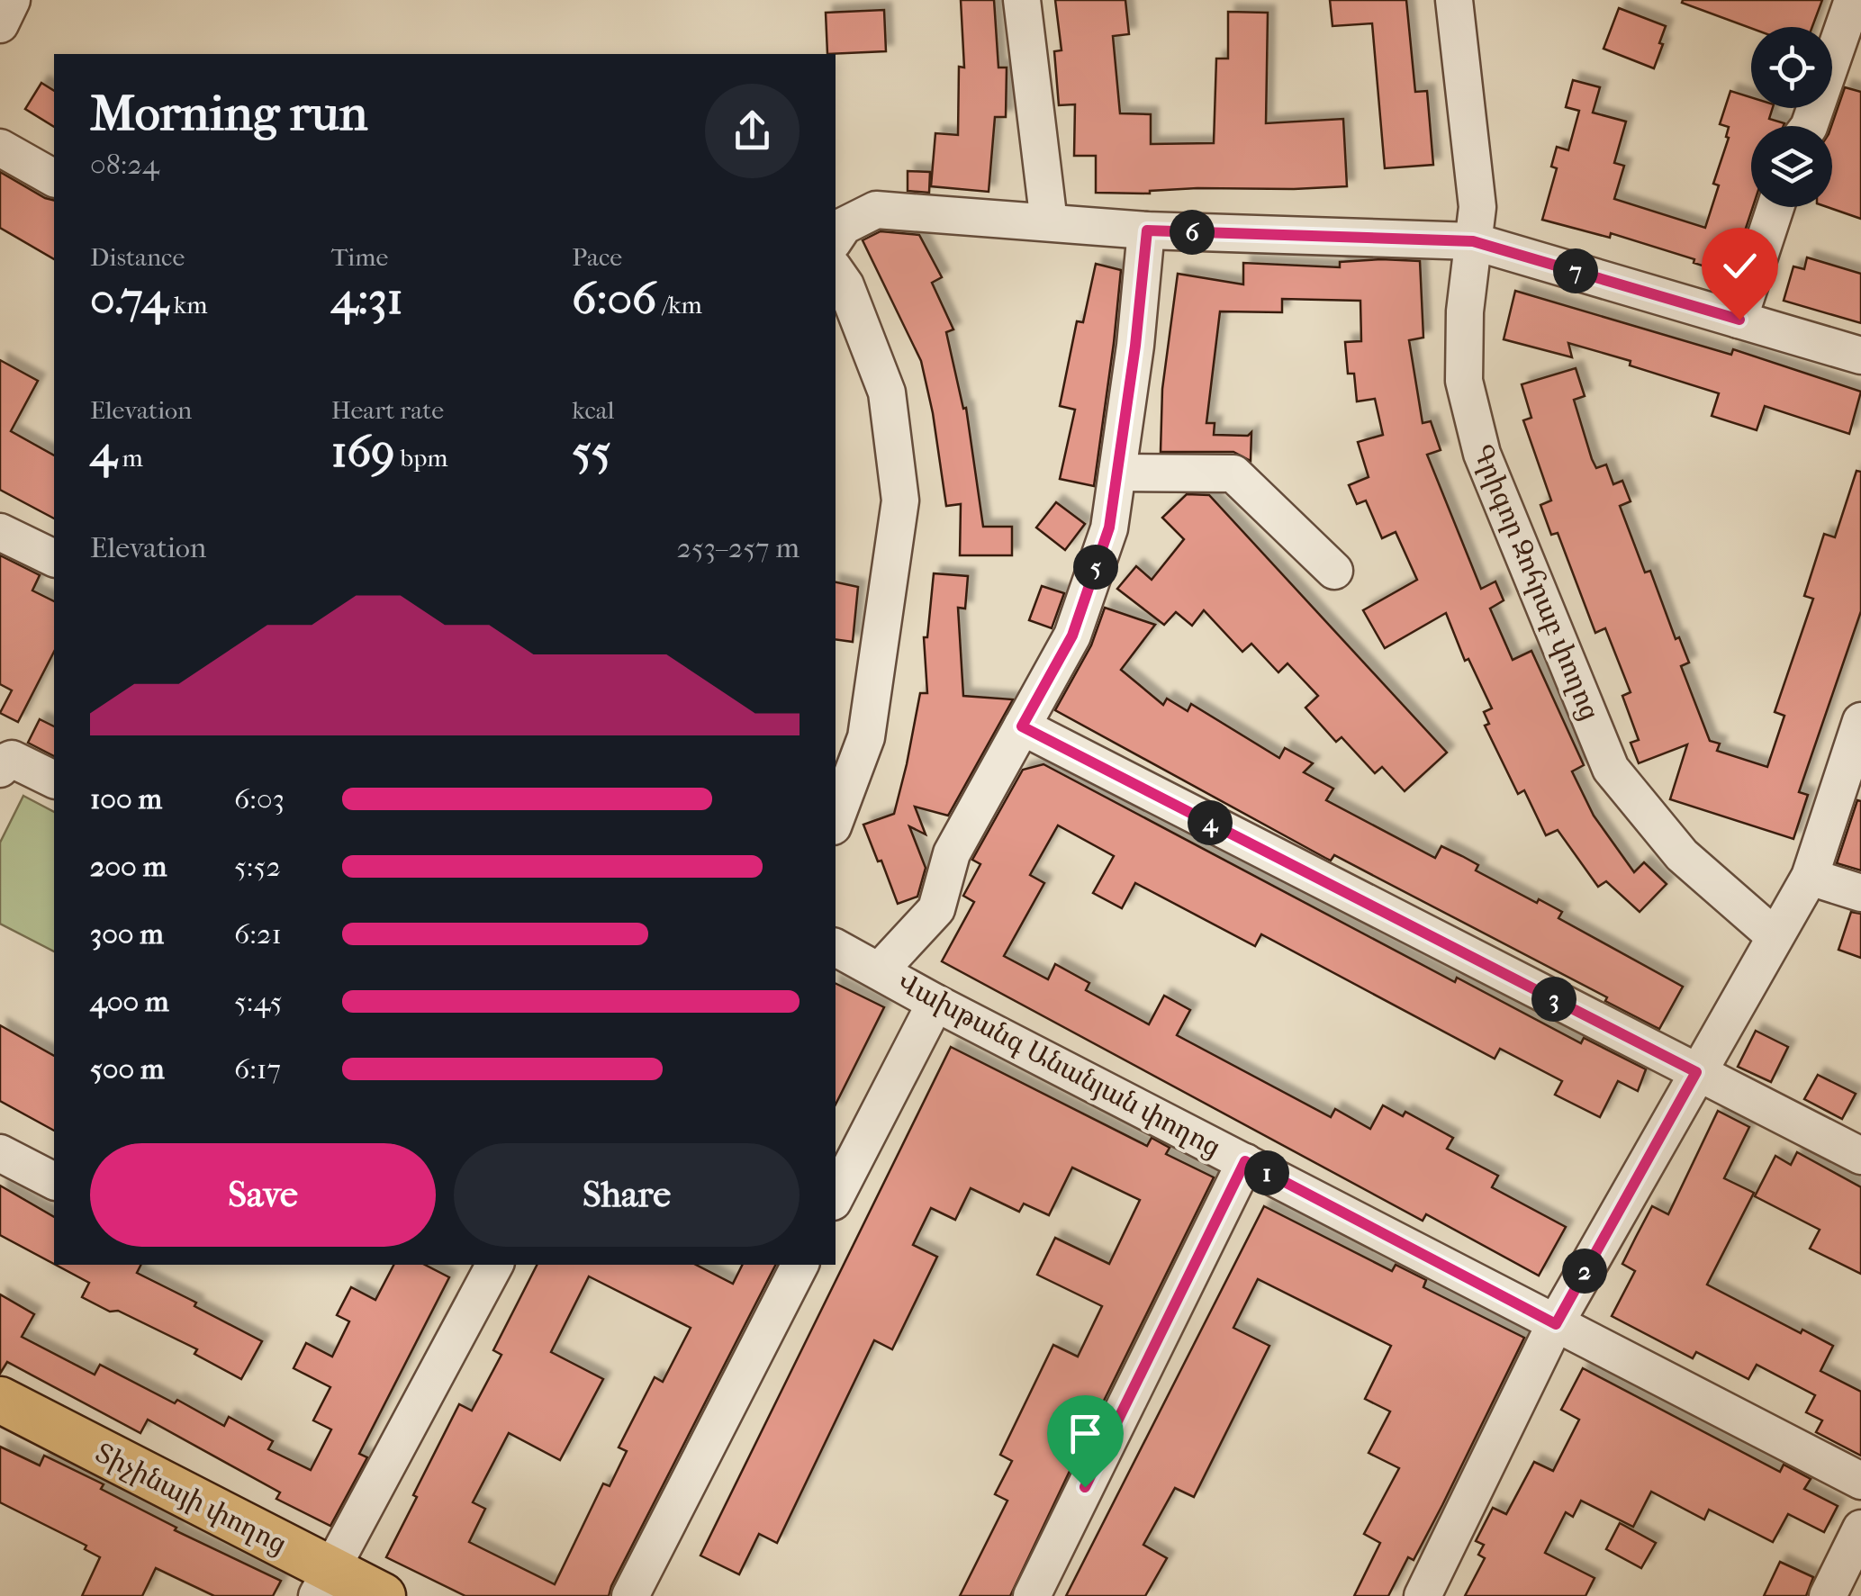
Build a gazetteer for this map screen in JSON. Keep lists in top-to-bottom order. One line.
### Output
{"streets":{"main road":["Տիչինայի փողոց"],"street":["Գրիգոր Զոհրաբ փողոց","Վախթանգ Անանյան փողոց"]},"page":{"heading":["Morning run","08:24"],"stats":[["Distance","0.74 km"],["Time","4:31"],["Pace","6:06 /km"],["Elevation","4 m"],["Heart rate","169 bpm"],["kcal","55"]],"pins":["6","7","5","4","3","1","2"],"chart":["Elevation","253–257 m"],"list":[{"name":"100 m","note":"6:03"},{"name":"200 m","note":"5:52"},{"name":"300 m","note":"6:21"},{"name":"400 m","note":"5:45"},{"name":"500 m","note":"6:17"}],"buttons":["Save","Share"]}}
